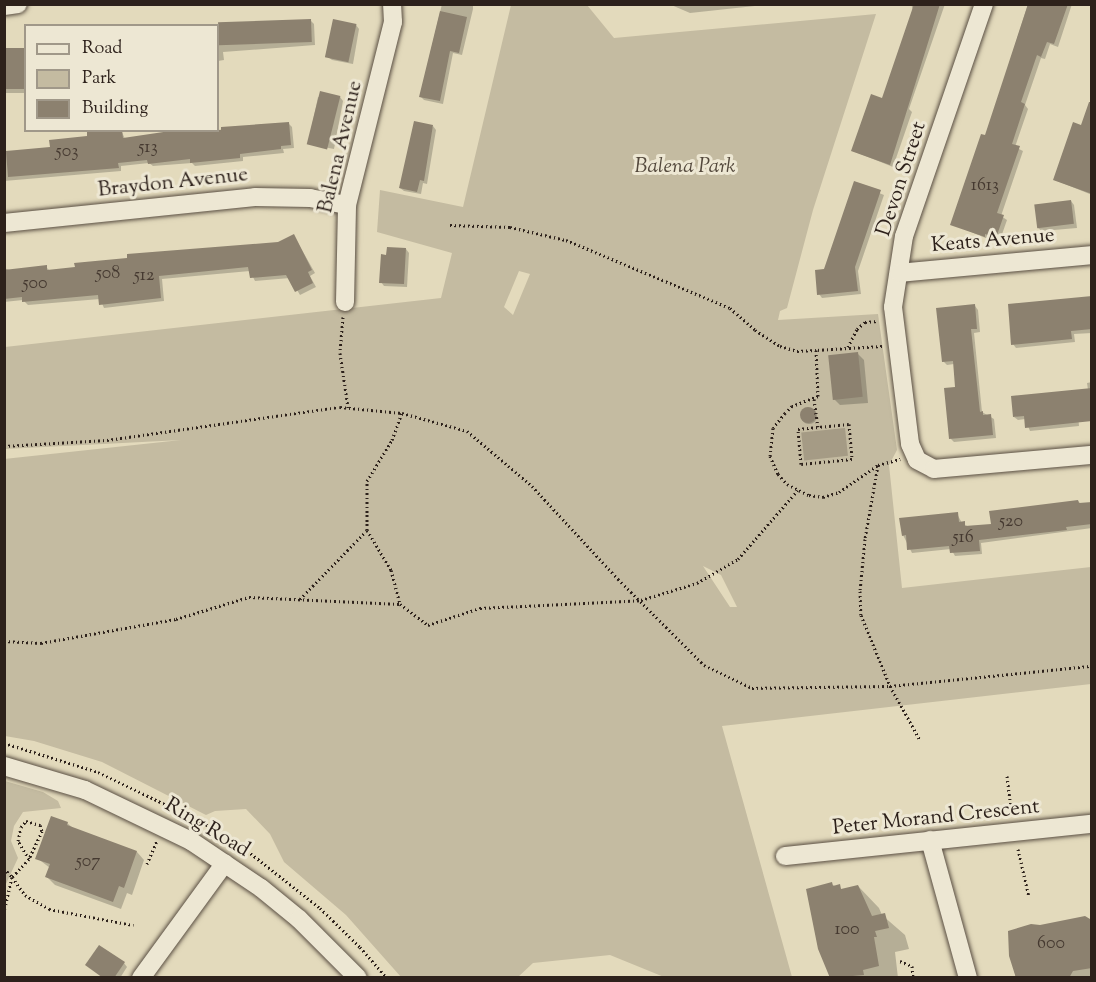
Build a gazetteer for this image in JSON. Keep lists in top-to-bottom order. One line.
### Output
{"streets":{"street":["Balena Avenue","Devon Street","Braydon Avenue","Keats Avenue","Peter Morand Crescent","Ring Road"]},"crossings":[["Balena Avenue","Braydon Avenue"],["Devon Street","Keats Avenue"]],"parks":["Balena Park"],"house_numbers":["513","503","1613","508","512","500","520","516","507","100","600"],"legend":["Road","Park","Building"]}
